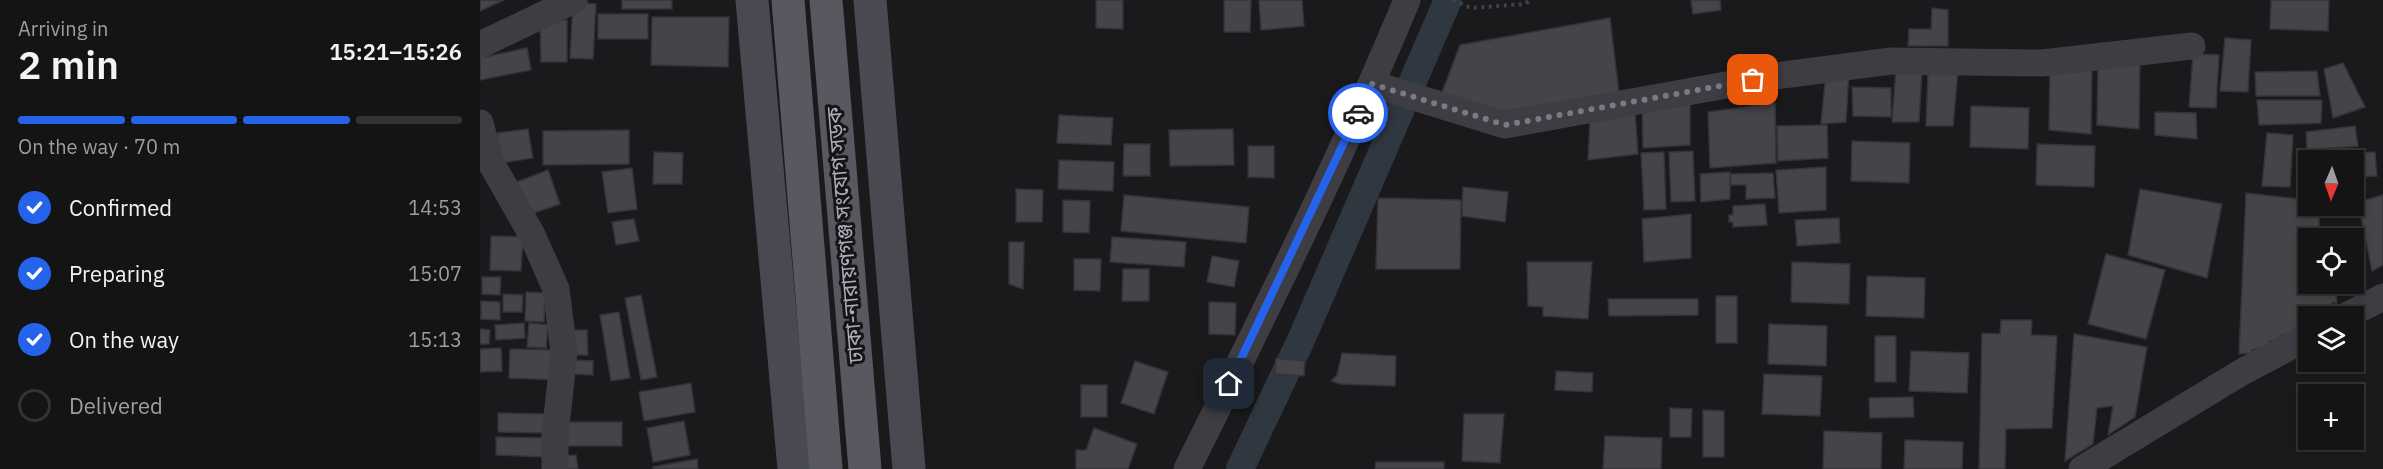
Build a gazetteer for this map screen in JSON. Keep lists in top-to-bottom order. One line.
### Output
{"streets":{"main road":["ঢাকা-নারায়ণগঞ্জ সংযোগ সড়ক"]},"north":"bottom","page":{"heading":["2 min","Arriving in","15:21–15:26"],"bar":"On the way · 70 m","map_buttons":"+","list":[["Confirmed","14:53"],["Preparing","15:07"],["On the way","15:13"],"Delivered"]}}
